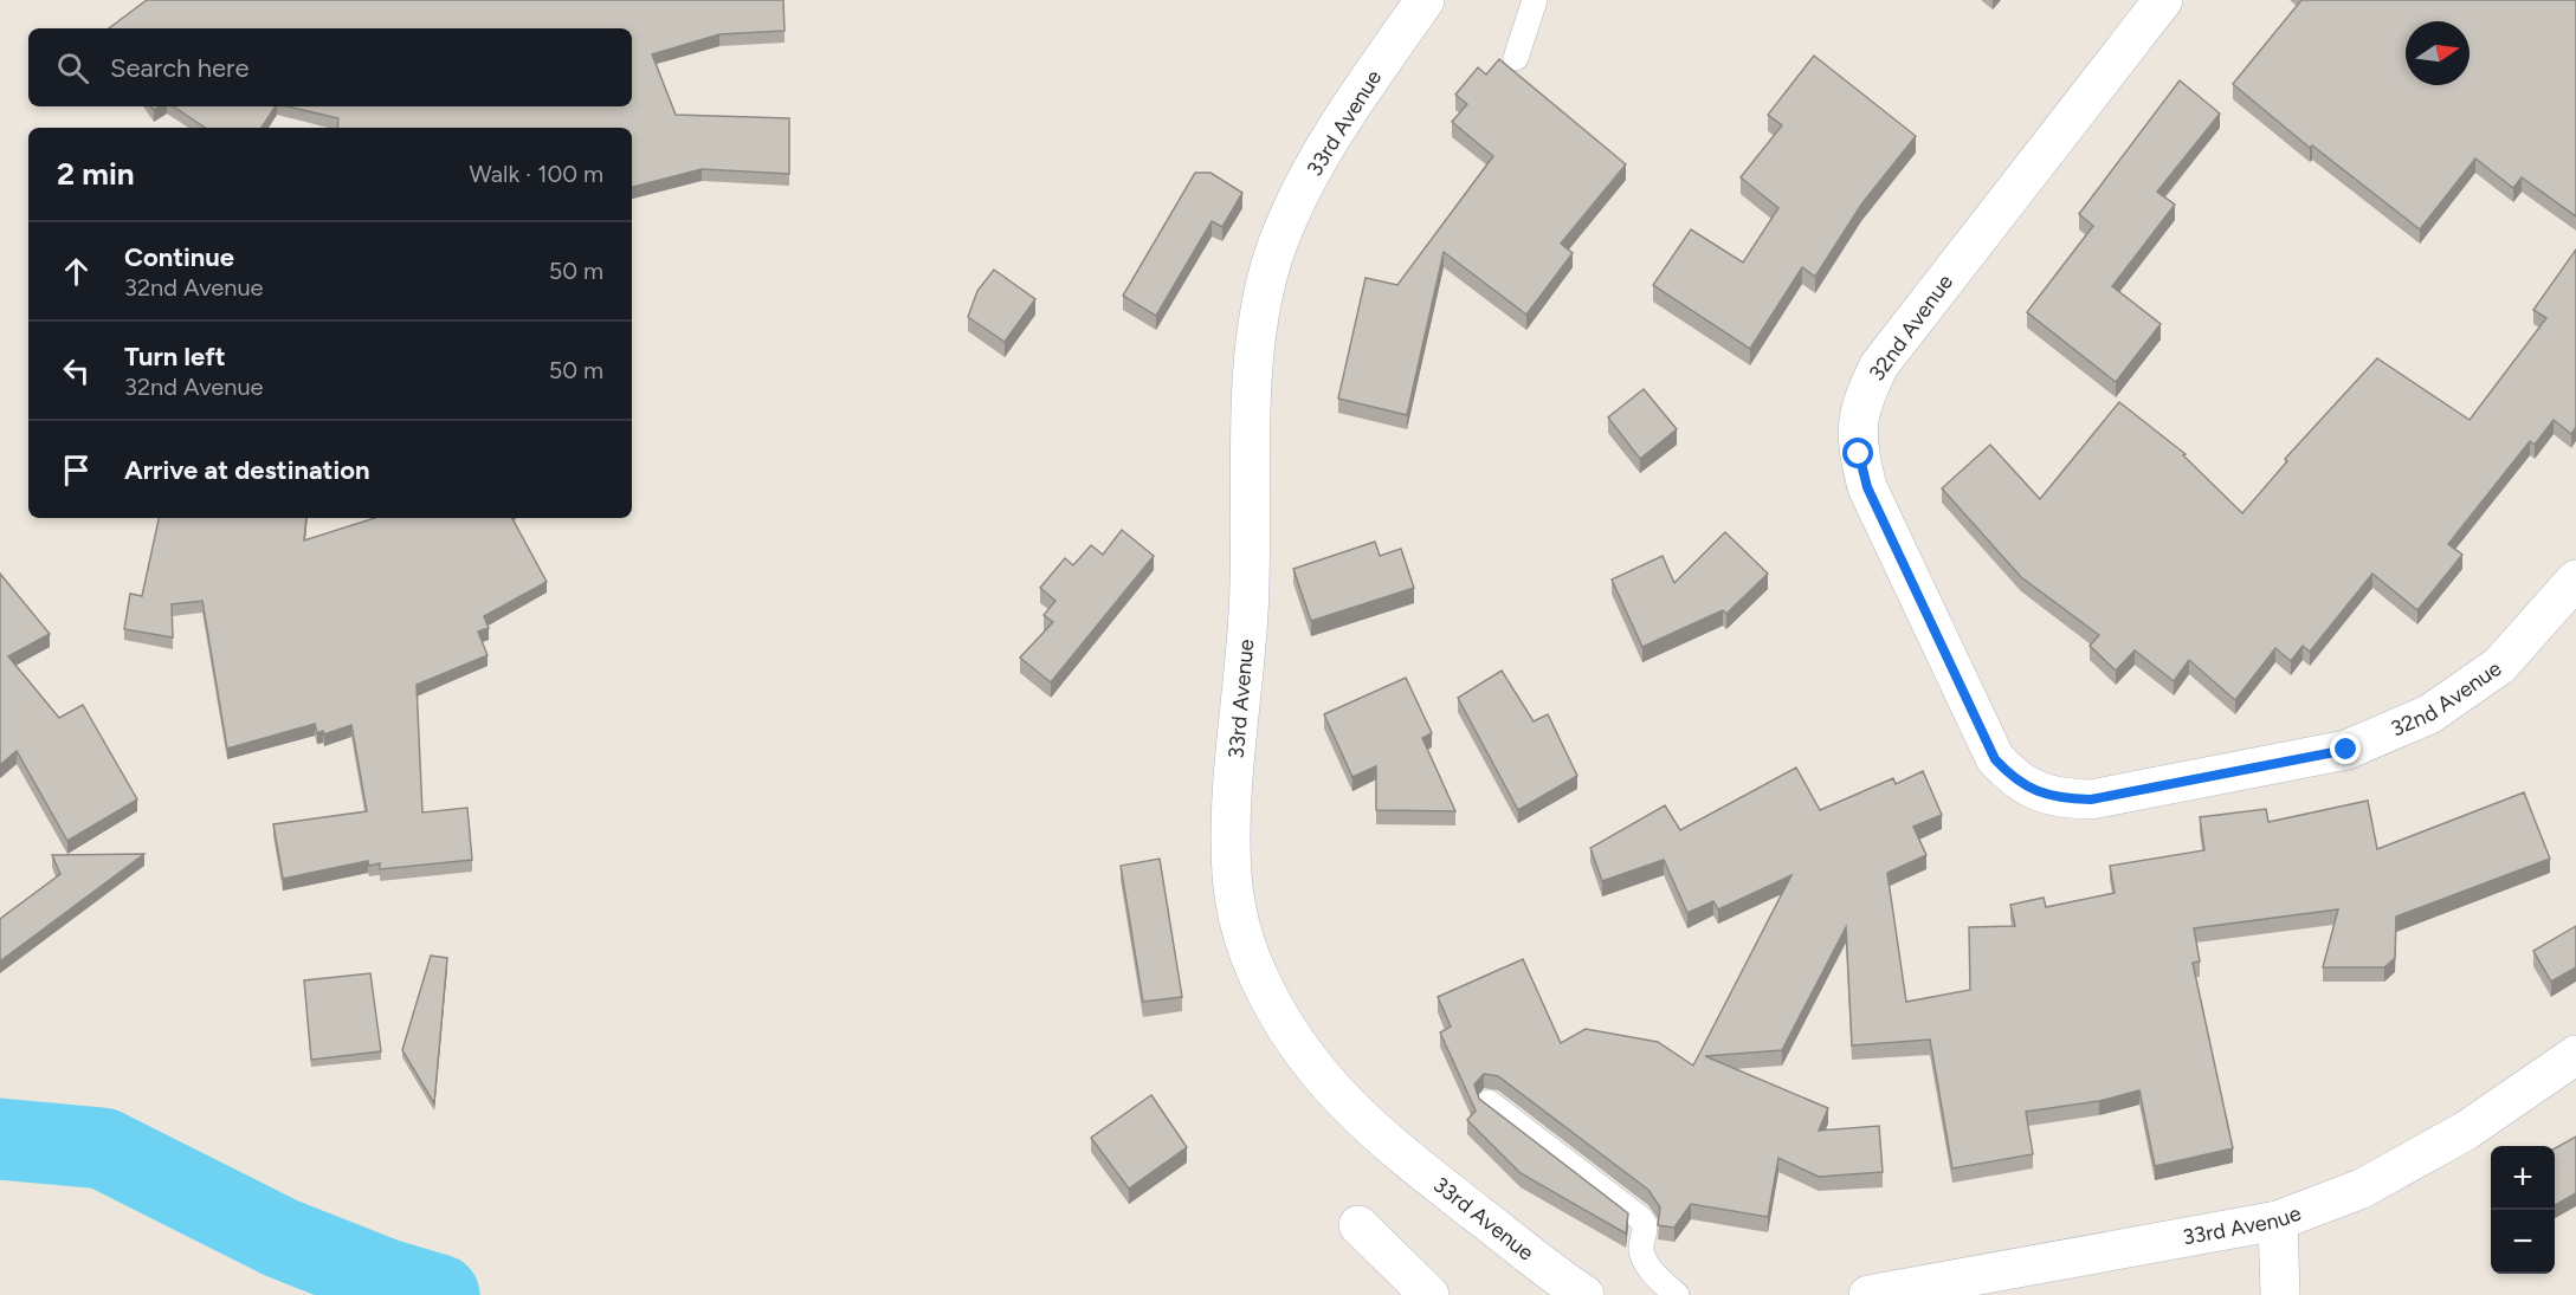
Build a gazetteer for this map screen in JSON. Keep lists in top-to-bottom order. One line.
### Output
{"streets":{"street":["33rd Avenue","32nd Avenue"]},"north":"right","page":{"search":"Search here","heading":["2 min","Walk · 100 m"],"list":[["Continue","32nd Avenue","50 m"],["Turn left","32nd Avenue","50 m"],"Arrive at destination"],"map_buttons":["+","−"]}}
